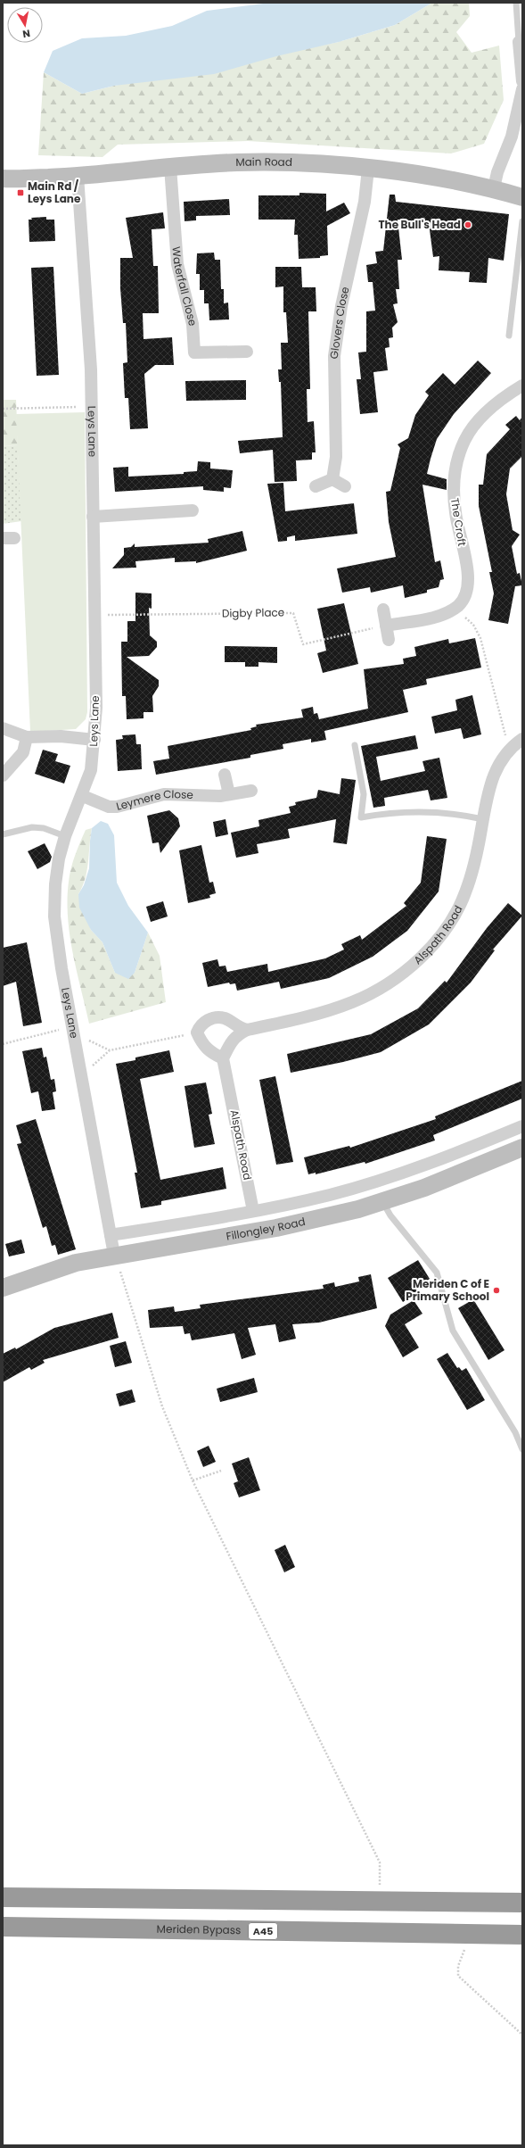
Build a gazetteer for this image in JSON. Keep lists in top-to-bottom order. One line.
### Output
{"streets":{"highway":["Meriden Bypass","A45"],"main road":["Main Road","Fillongley Road"],"street":["Waterfall Close","Glovers Close","Leys Lane","The Croft","Leymere Close","Alspath Road"],"path":["Digby Place"]},"crossings":[["Main Road","Waterfall Close"],["Main Road","Glovers Close"],["Main Road","Leys Lane"],["Leys Lane","Digby Place"],["Leys Lane","Leymere Close"],["Leys Lane","Fillongley Road"],["The Croft","Digby Place"],["Alspath Road","Fillongley Road"]],"places":{"transit":["Main Rd / Leys Lane"],"other":["The Bull's Head","Meriden C of E Primary School"]},"north":"bottom"}
